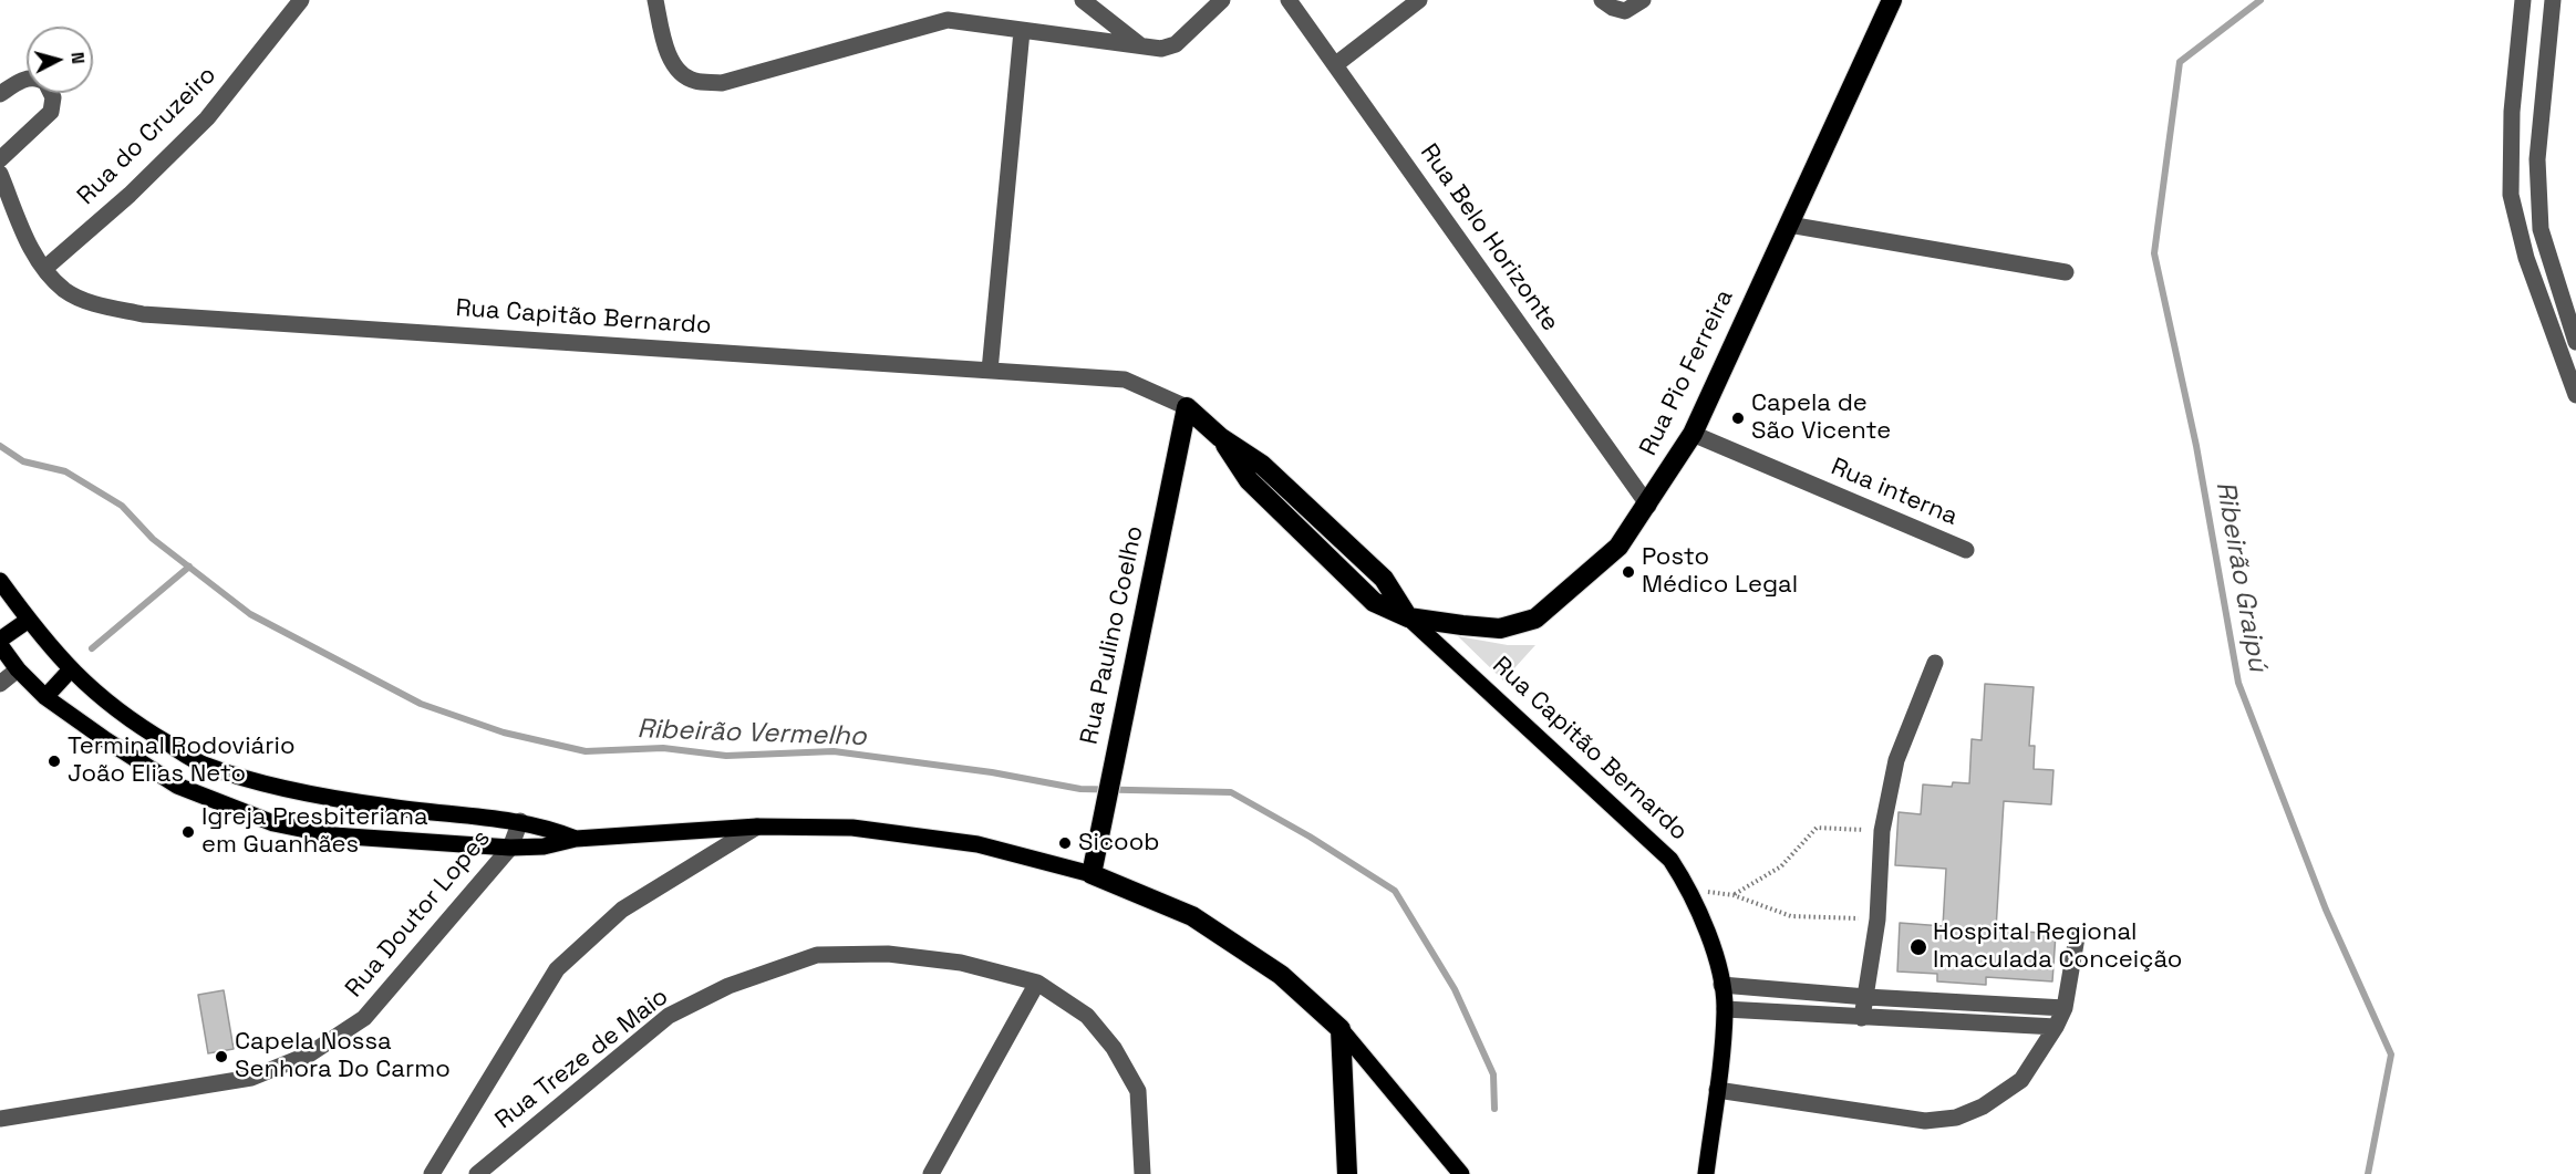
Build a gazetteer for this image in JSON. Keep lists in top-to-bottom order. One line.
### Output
{"streets":{"highway":["Rua Capitão Bernardo","Rua Pio Ferreira","Rua Paulino Coelho"],"street":["Rua do Cruzeiro","Rua Belo Horizonte","Rua interna","Rua Doutor Lopes","Rua Treze de Maio"]},"crossings":[["Rua do Cruzeiro","Rua Capitão Bernardo"],["Rua Belo Horizonte","Rua Pio Ferreira"],["Rua Capitão Bernardo","Rua Pio Ferreira"],["Rua Capitão Bernardo","Rua Paulino Coelho"],["Rua Pio Ferreira","Rua interna"]],"water":["Ribeirão Graipú","Ribeirão Vermelho"],"places":["Capela de São Vicente","Posto Médico Legal","Terminal Rodoviário João Elias Neto","Igreja Presbiteriana em Guanhães","Sicoob","Hospital Regional Imaculada Conceição","Capela Nossa Senhora Do Carmo"],"north":"right"}
